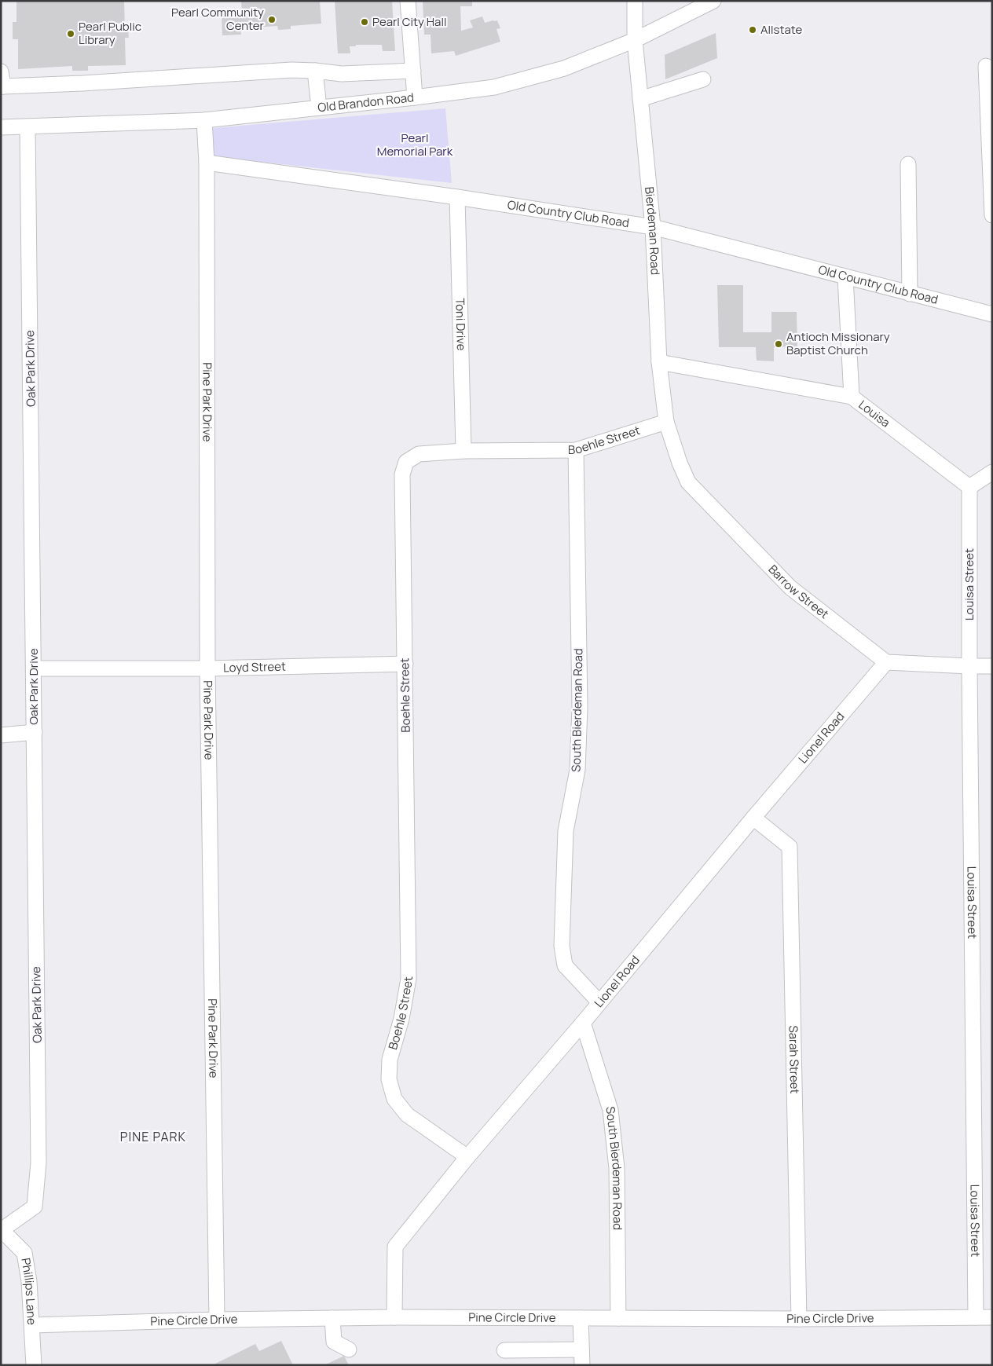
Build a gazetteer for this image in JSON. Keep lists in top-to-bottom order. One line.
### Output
{"streets":{"street":["Old Brandon Road","Old Country Club Road","Bierdeman Road","Toni Drive","Oak Park Drive","Pine Park Drive","Louisa","Boehle Street","Louisa Street","Barrow Street","Loyd Street","South Bierdeman Road","Lionel Road","Sarah Street","Phillips Lane","Pine Circle Drive"]},"crossings":[["Old Brandon Road","Bierdeman Road"],["Old Brandon Road","Oak Park Drive"],["Old Brandon Road","Pine Park Drive"],["Old Country Club Road","Bierdeman Road"],["Old Country Club Road","Toni Drive"],["Old Country Club Road","Pine Park Drive"],["Old Country Club Road","Louisa"],["Bierdeman Road","Boehle Street"],["Bierdeman Road","Barrow Street"],["Toni Drive","Boehle Street"],["Oak Park Drive","Loyd Street"],["Oak Park Drive","Phillips Lane"],["Pine Park Drive","Loyd Street"],["Pine Park Drive","Pine Circle Drive"],["Louisa","Louisa Street"],["Boehle Street","Barrow Street"],["Boehle Street","Loyd Street"],["Boehle Street","South Bierdeman Road"],["Boehle Street","Lionel Road"],["Louisa Street","Pine Circle Drive"],["Barrow Street","Lionel Road"],["South Bierdeman Road","Lionel Road"],["South Bierdeman Road","Pine Circle Drive"],["Lionel Road","Sarah Street"],["Lionel Road","Pine Circle Drive"],["Sarah Street","Pine Circle Drive"],["Phillips Lane","Pine Circle Drive"]],"districts":["PINE PARK"],"parks":["Pearl Memorial Park"],"places":["Pearl Community Center","Pearl City Hall","Allstate","Pearl Public Library","Antioch Missionary Baptist Church"]}
